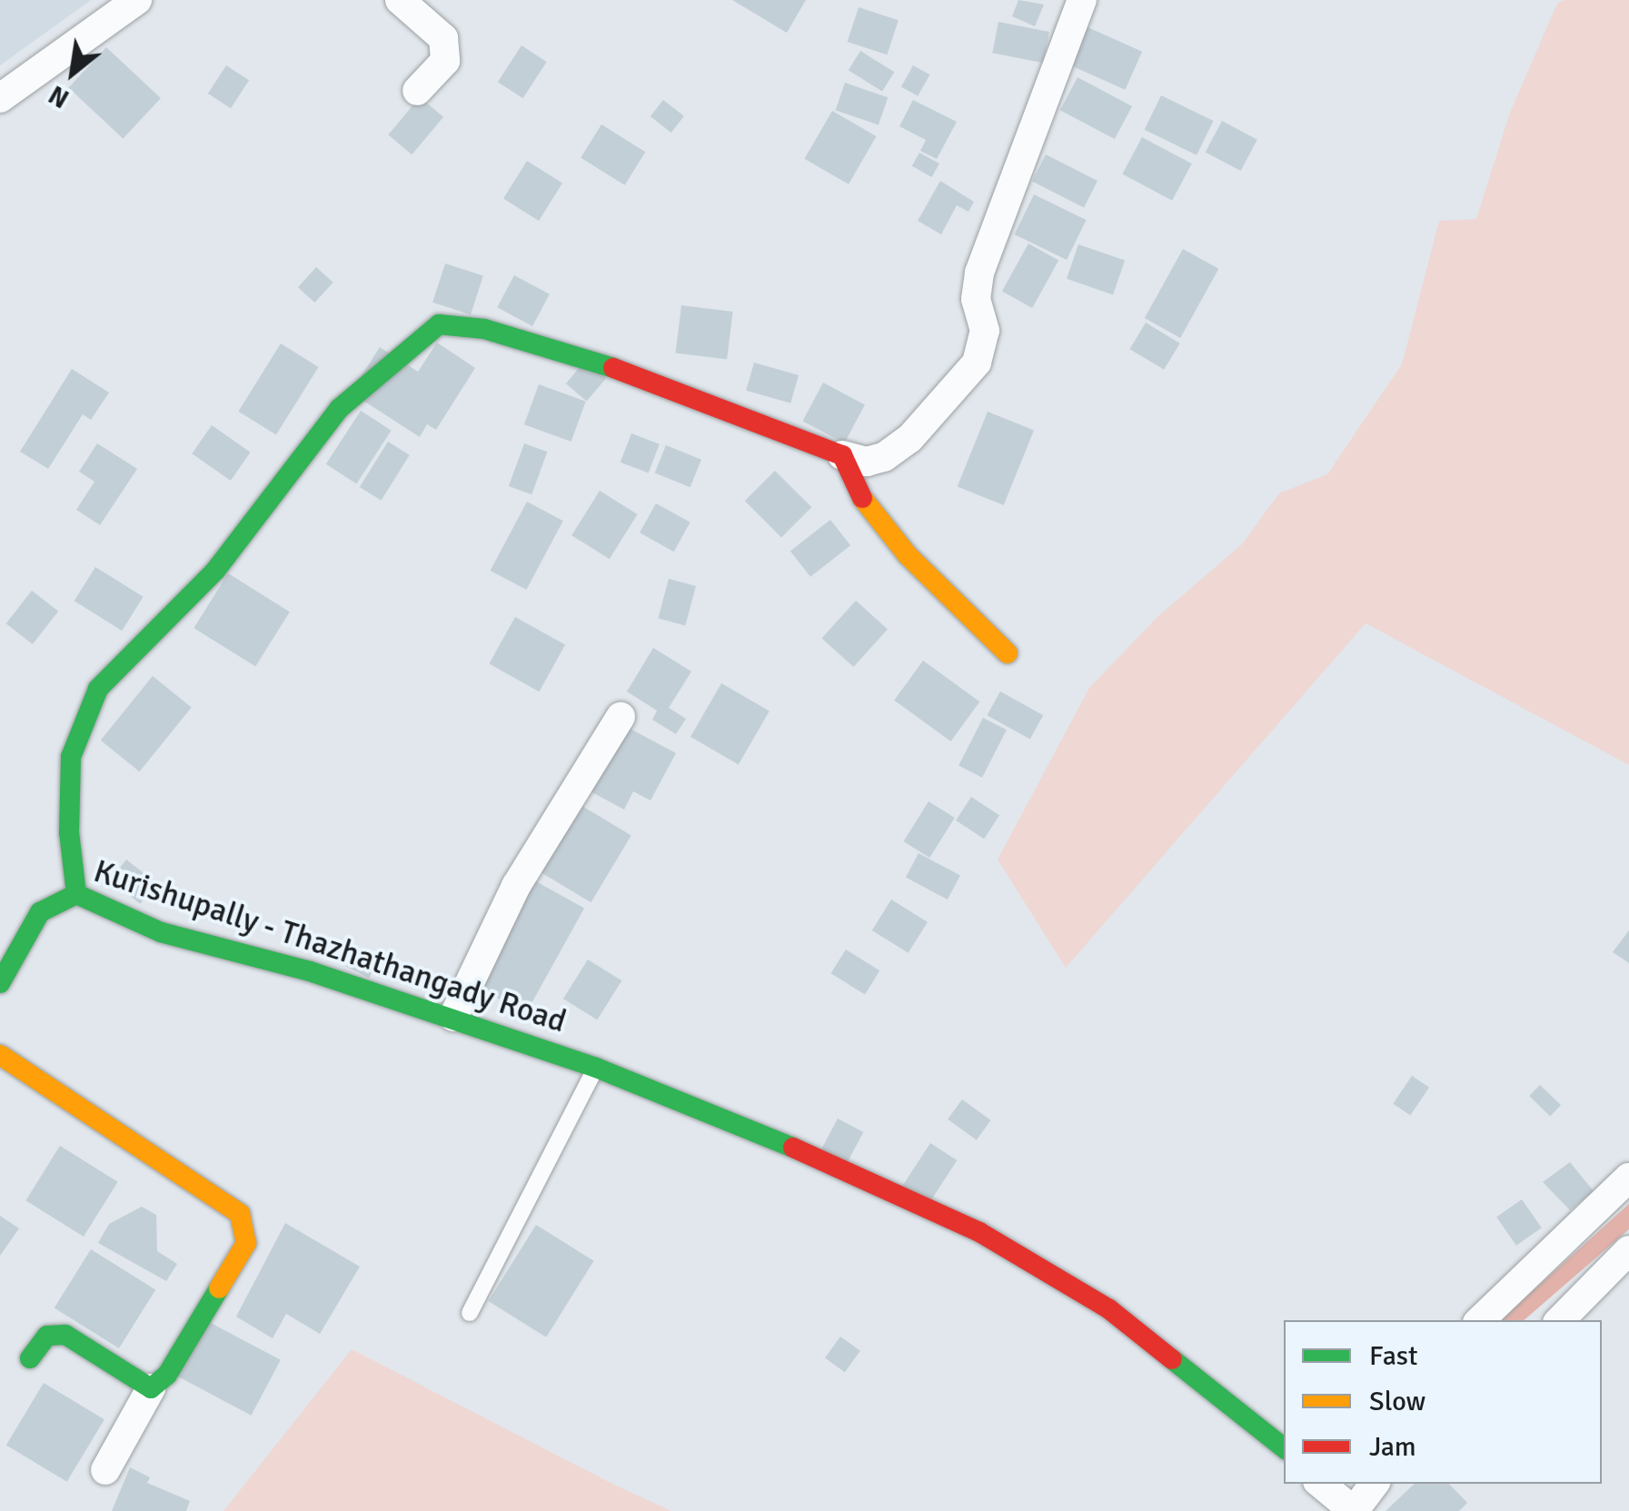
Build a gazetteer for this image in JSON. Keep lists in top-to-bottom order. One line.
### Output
{"streets":{"street":["Kurishupally - Thazhathangady Road"]},"legend":["Fast","Slow","Jam"],"north":"bottom left"}
